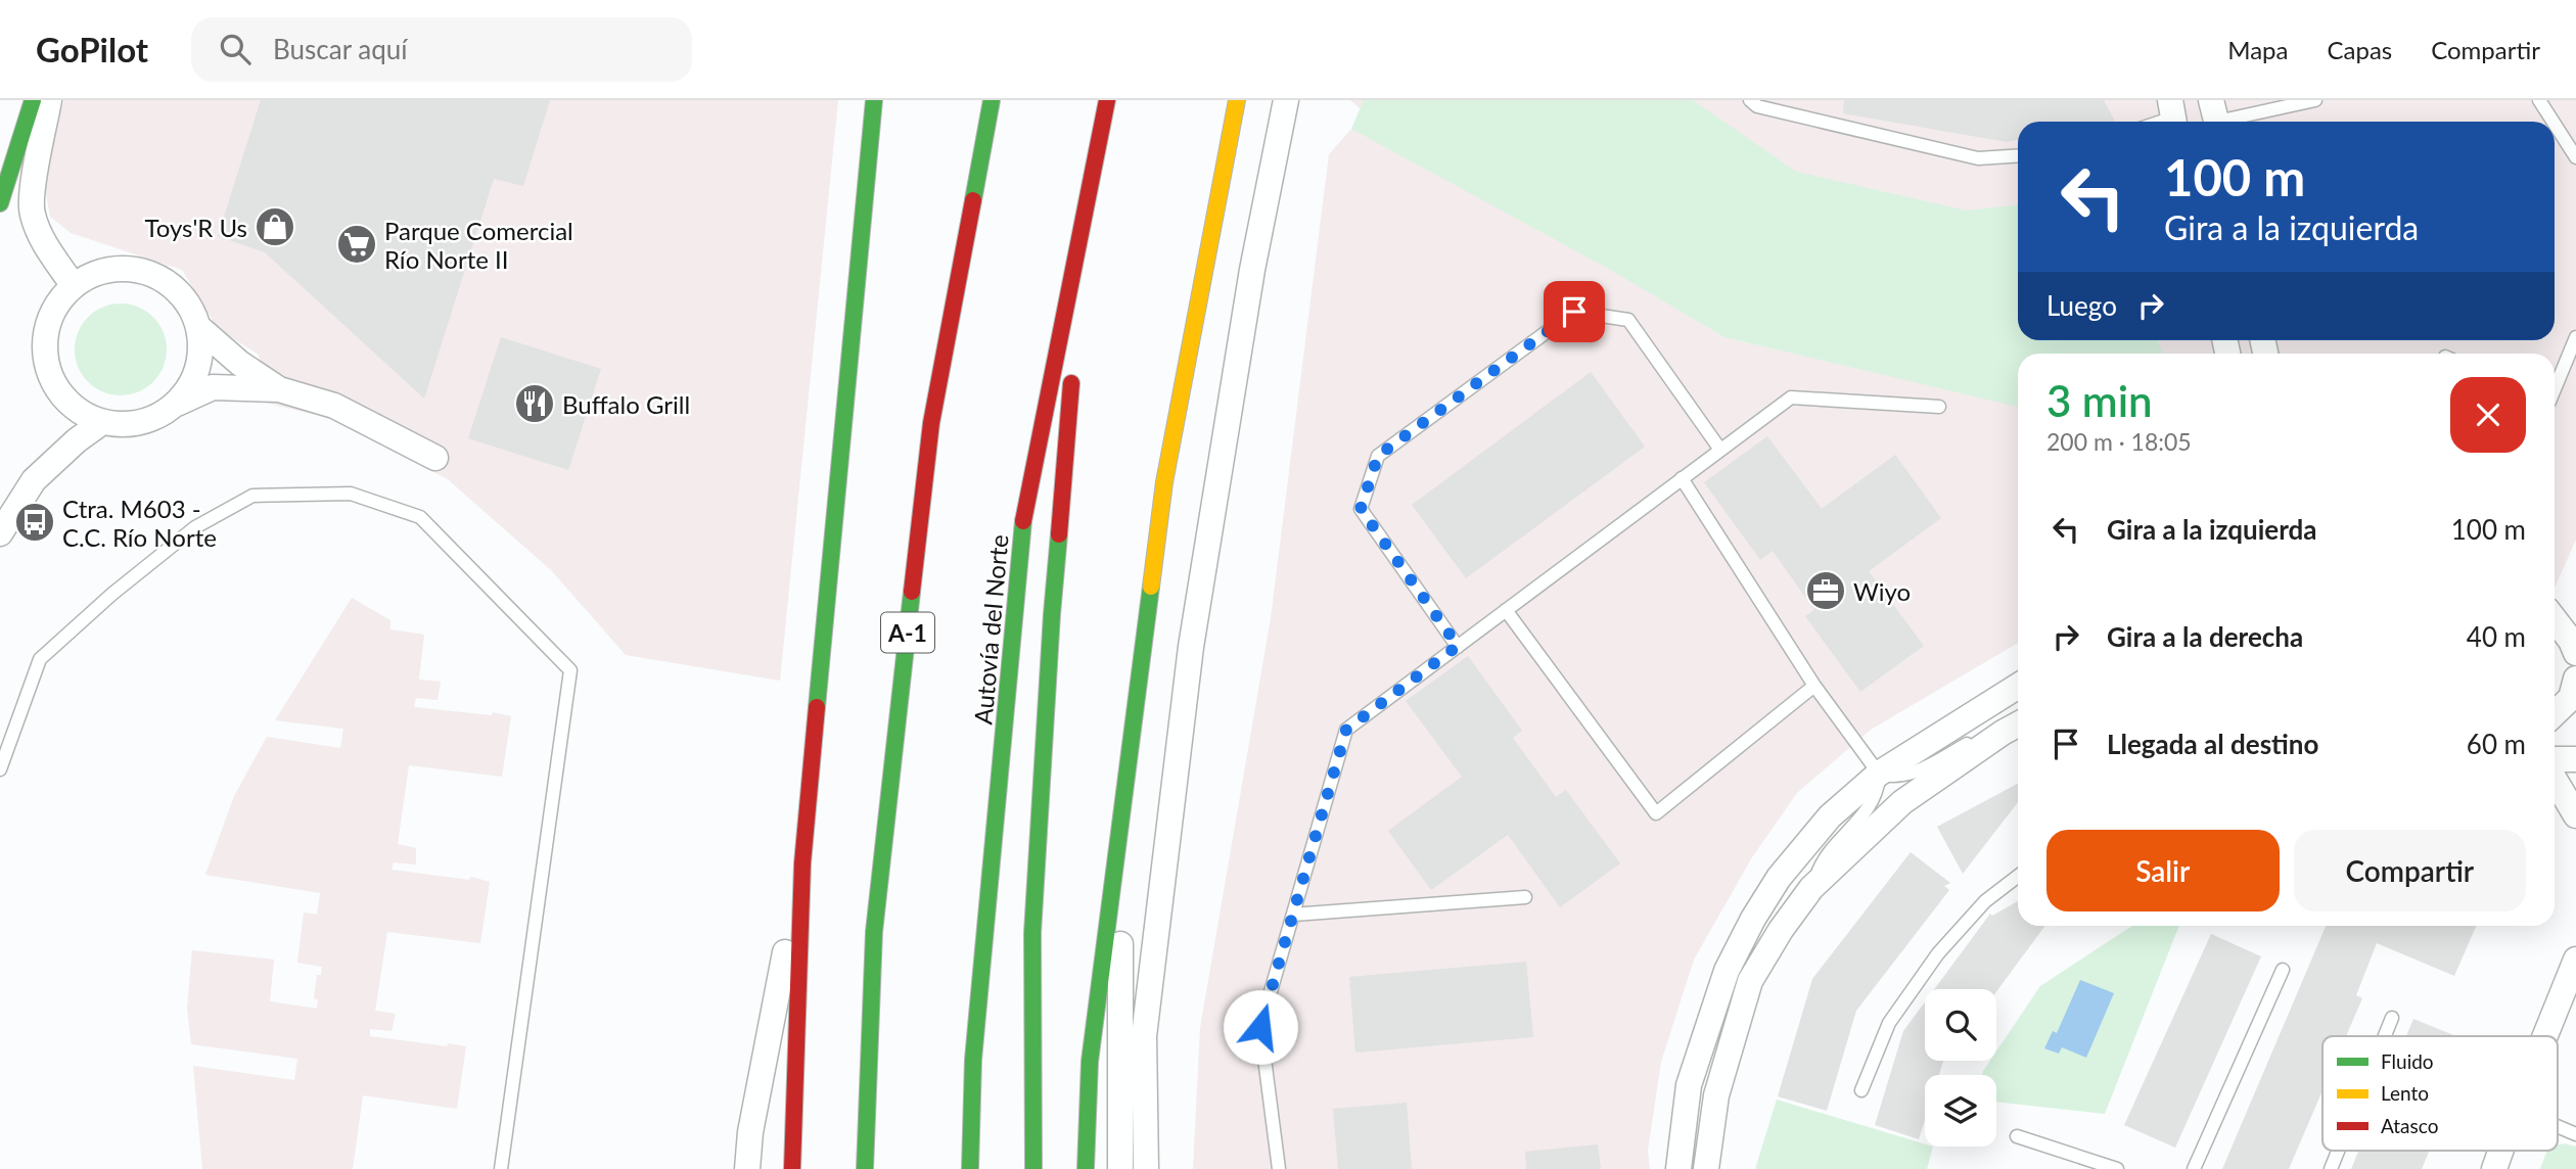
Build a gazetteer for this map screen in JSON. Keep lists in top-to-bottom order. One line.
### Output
{"streets":{"highway":["Autovía del Norte","A-1"]},"places":{"shop":["Toys'R Us"],"supermarket":["Parque Comercial Río Norte II"],"restaurant":["Buffalo Grill"],"bus stop":["Ctra. M603 - C.C. Río Norte"],"office":["Wiyo"]},"legend":["Fluido","Lento","Atasco"],"page":{"header":"GoPilot","search":"Buscar aquí","nav":["Mapa","Capas","Compartir"],"turn":["100 m","Gira a la izquierda"],"then":"Luego","heading":["3 min","200 m · 18:05"],"list":[{"name":"Gira a la izquierda","value":"100 m"},{"name":"Gira a la derecha","value":"40 m"},{"name":"Llegada al destino","value":"60 m"}],"buttons":["Salir","Compartir"]}}
